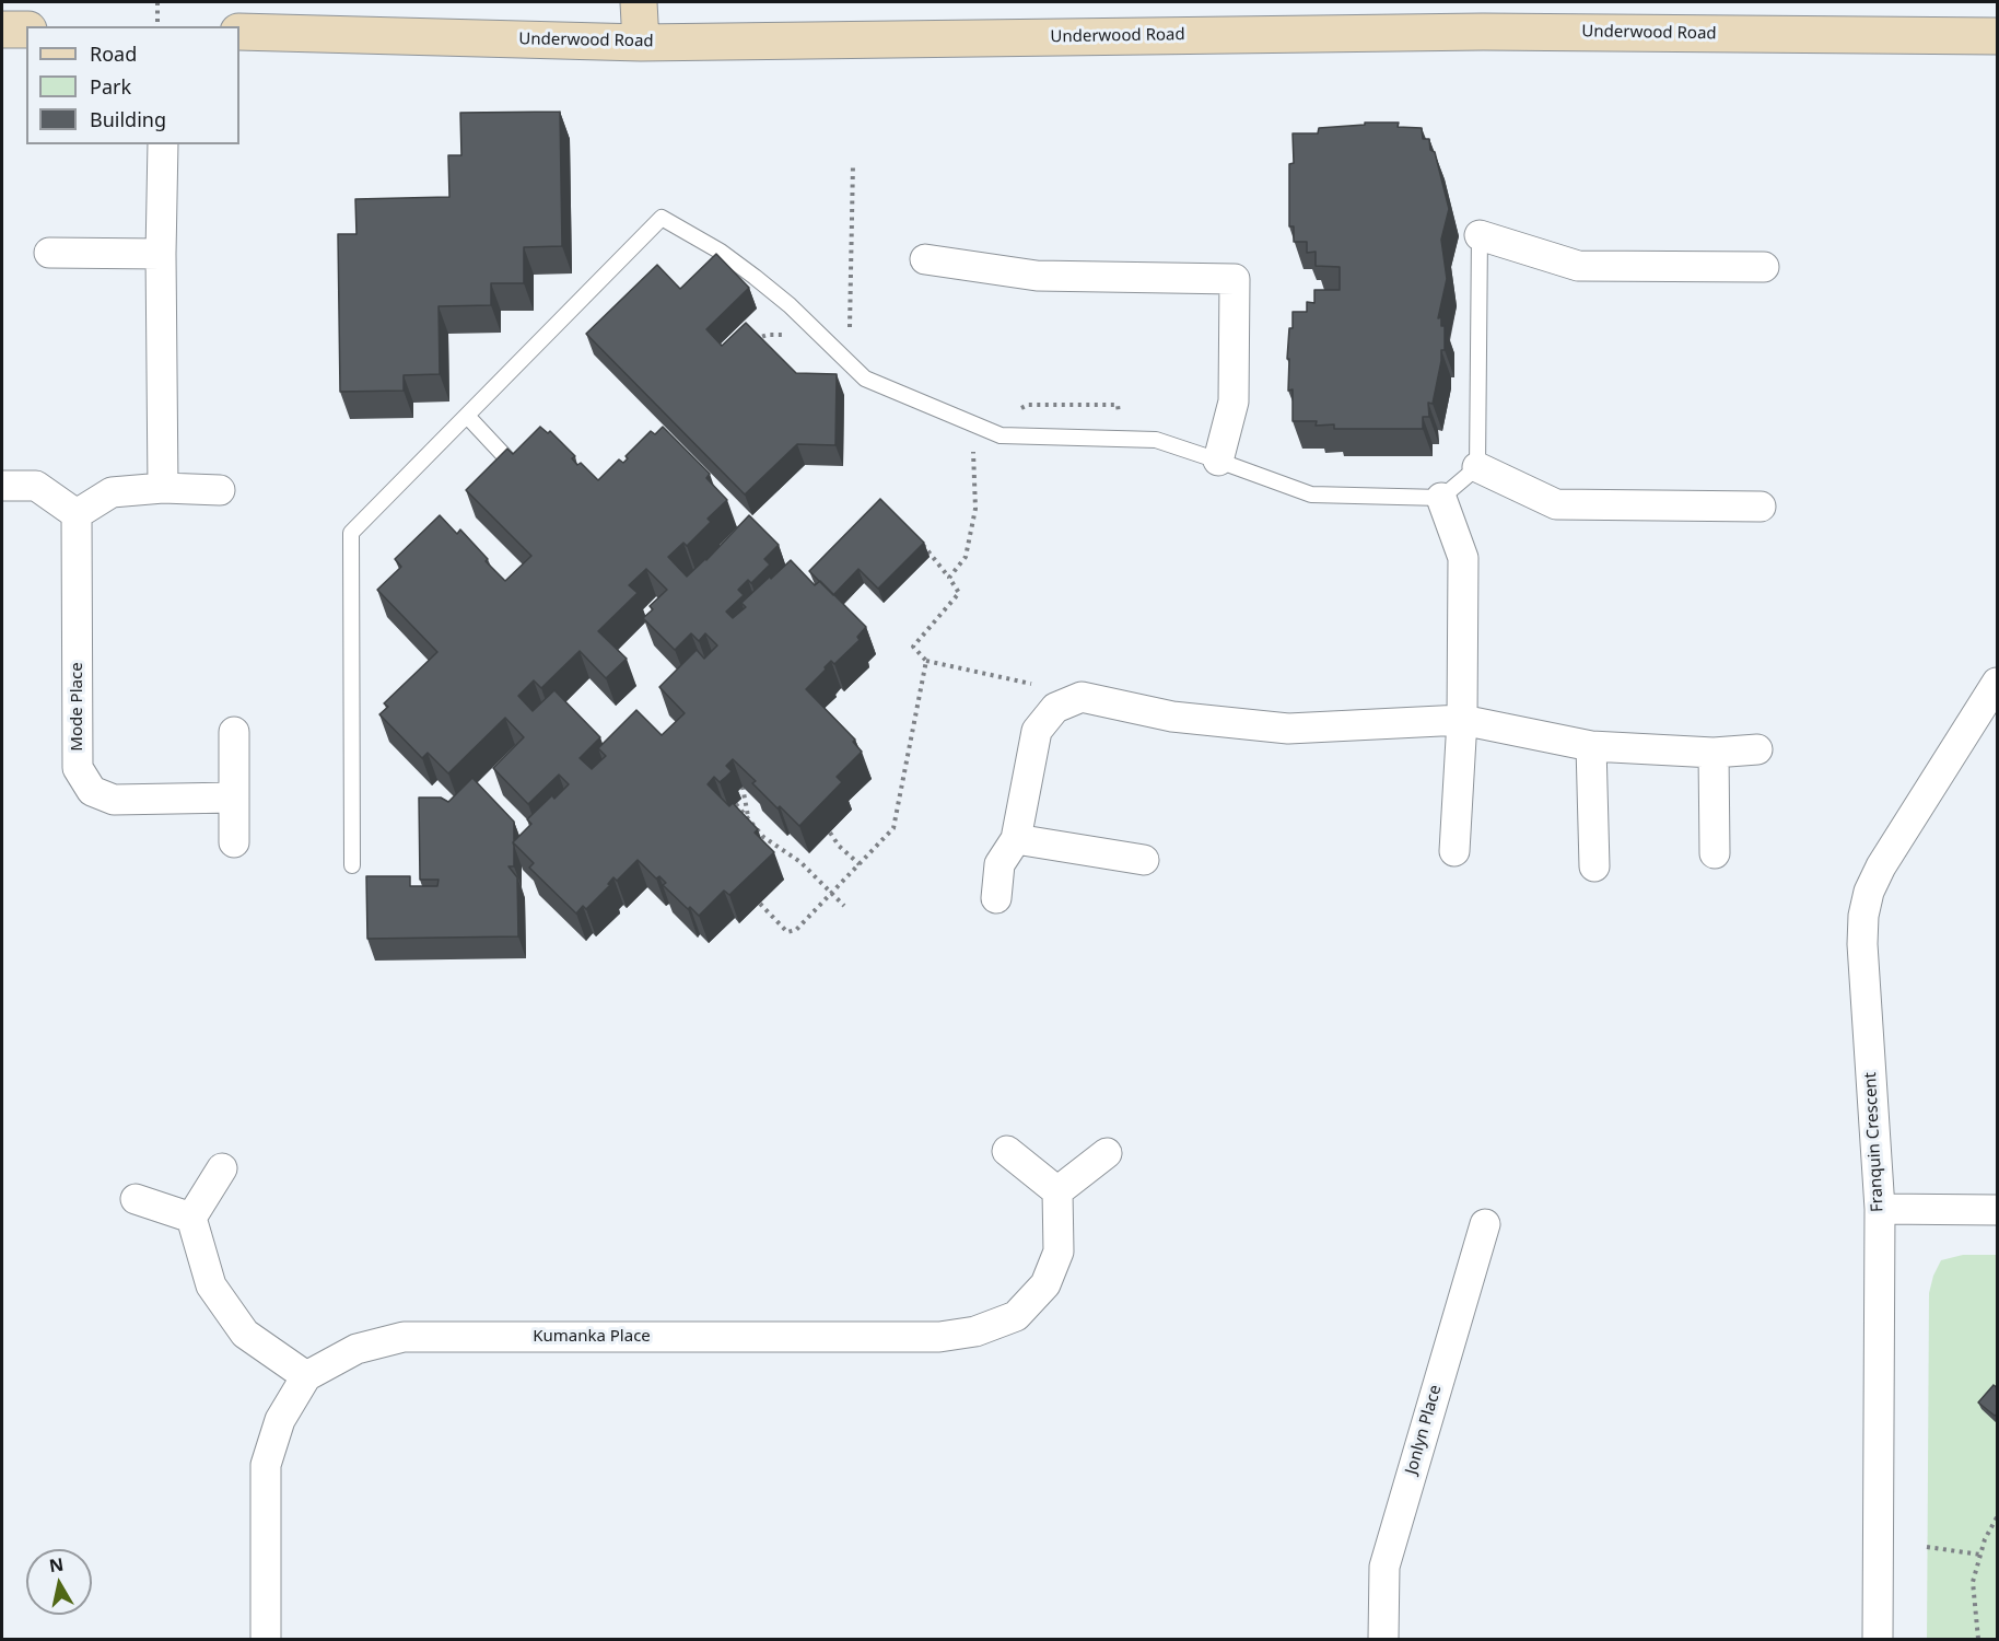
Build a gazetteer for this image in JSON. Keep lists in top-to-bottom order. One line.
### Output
{"streets":{"main road":["Underwood Road"],"street":["Mode Place","Franquin Crescent","Kumanka Place","Jonlyn Place"]},"legend":["Road","Park","Building"],"north":"top"}
